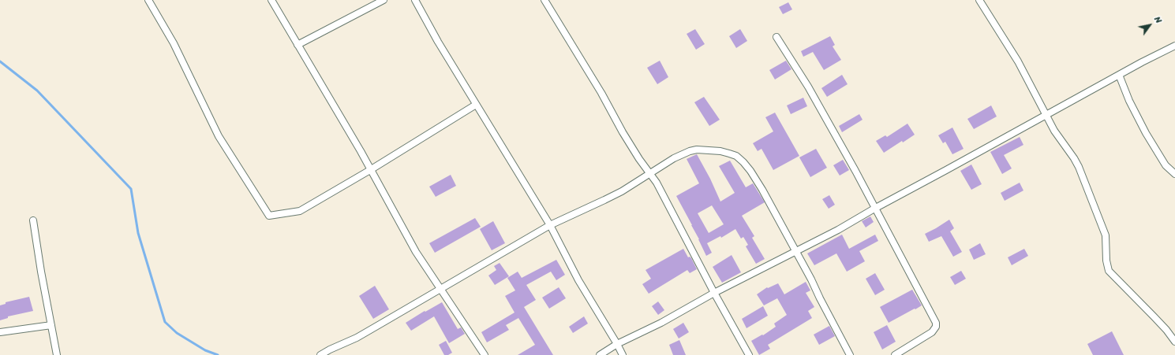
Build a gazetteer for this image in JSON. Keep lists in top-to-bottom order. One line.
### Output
{"north":"top right"}
